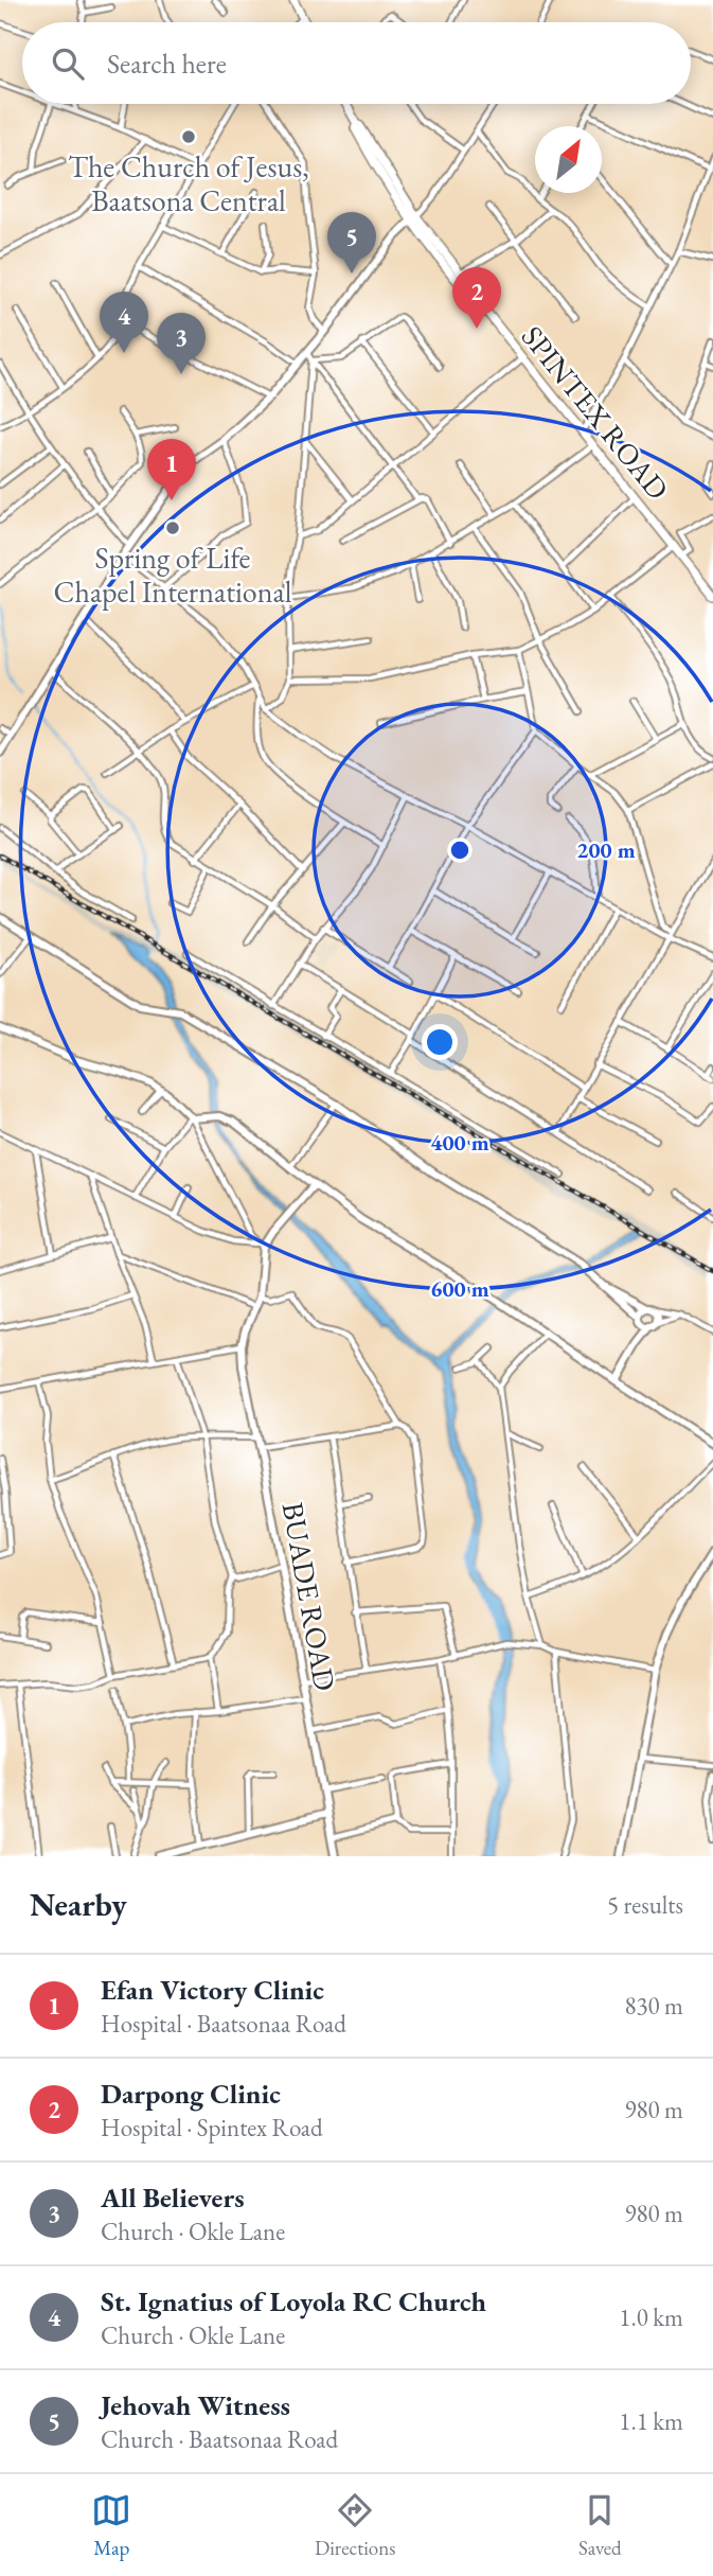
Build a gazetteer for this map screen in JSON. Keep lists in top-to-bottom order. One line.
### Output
{"streets":{"main road":["SPINTEX ROAD"],"street":["BUADE ROAD"]},"places":["The Church of Jesus, Baatsona Central","Spring of Life Chapel International"],"north":"top right","page":{"search":"Search here","pins":["5","2","4","3","1"],"heading":["Nearby","5 results"],"list":[{"mark":"1","name":"Efan Victory Clinic","note":"Hospital · Baatsonaa Road","value":"830 m"},{"mark":"2","name":"Darpong Clinic","note":"Hospital · Spintex Road","value":"980 m"},{"mark":"3","name":"All Believers","note":"Church · Okle Lane","value":"980 m"},{"mark":"4","name":"St. Ignatius of Loyola RC Church","note":"Church · Okle Lane","value":"1.0 km"},{"mark":"5","name":"Jehovah Witness","note":"Church · Baatsonaa Road","value":"1.1 km"}],"nav":["Map","Directions","Saved"]},"rings":["200 m","400 m","600 m"]}
